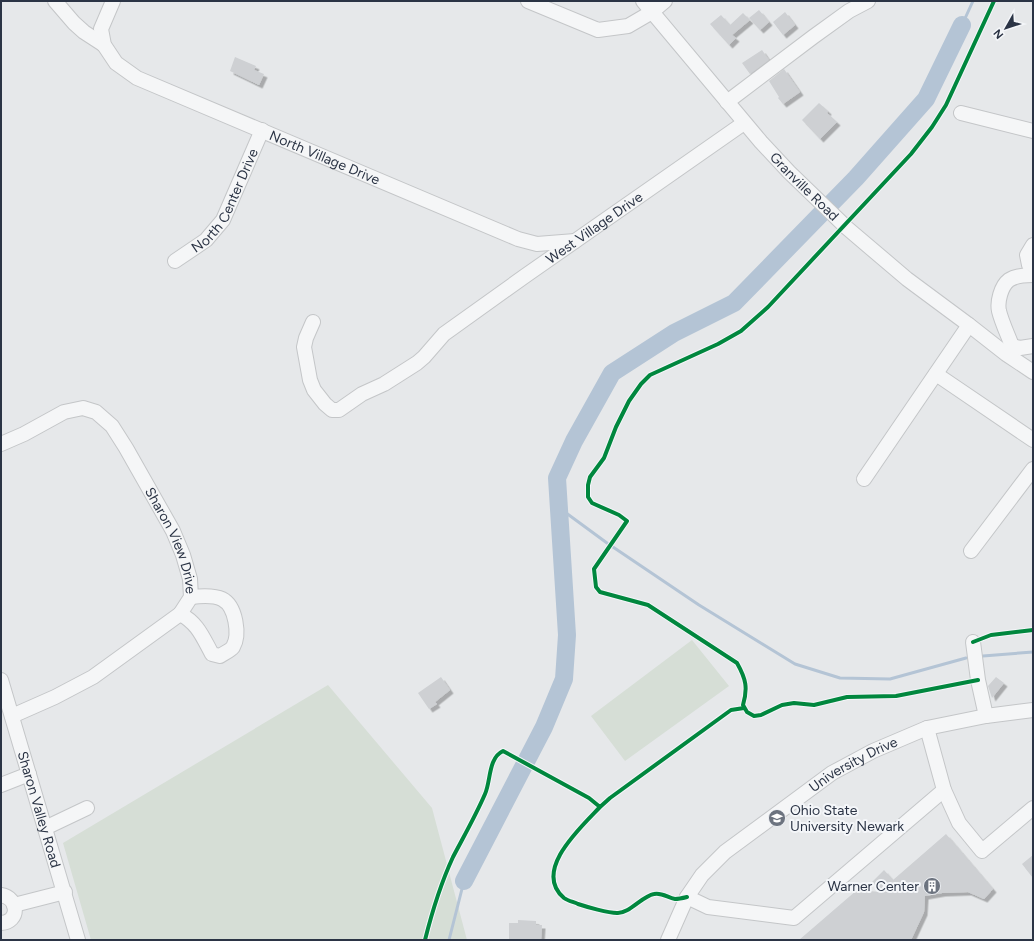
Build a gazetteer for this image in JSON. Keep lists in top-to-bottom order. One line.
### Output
{"streets":{"street":["North Village Drive","Granville Road","North Center Drive","West Village Drive","Sharon View Drive","University Drive","Sharon Valley Road"]},"crossings":[["North Village Drive","North Center Drive"],["North Village Drive","West Village Drive"],["Granville Road","West Village Drive"],["Sharon View Drive","Sharon Valley Road"]],"places":{"school or university":["Ohio State University Newark"],"building":["Warner Center"]},"north":"bottom left"}
